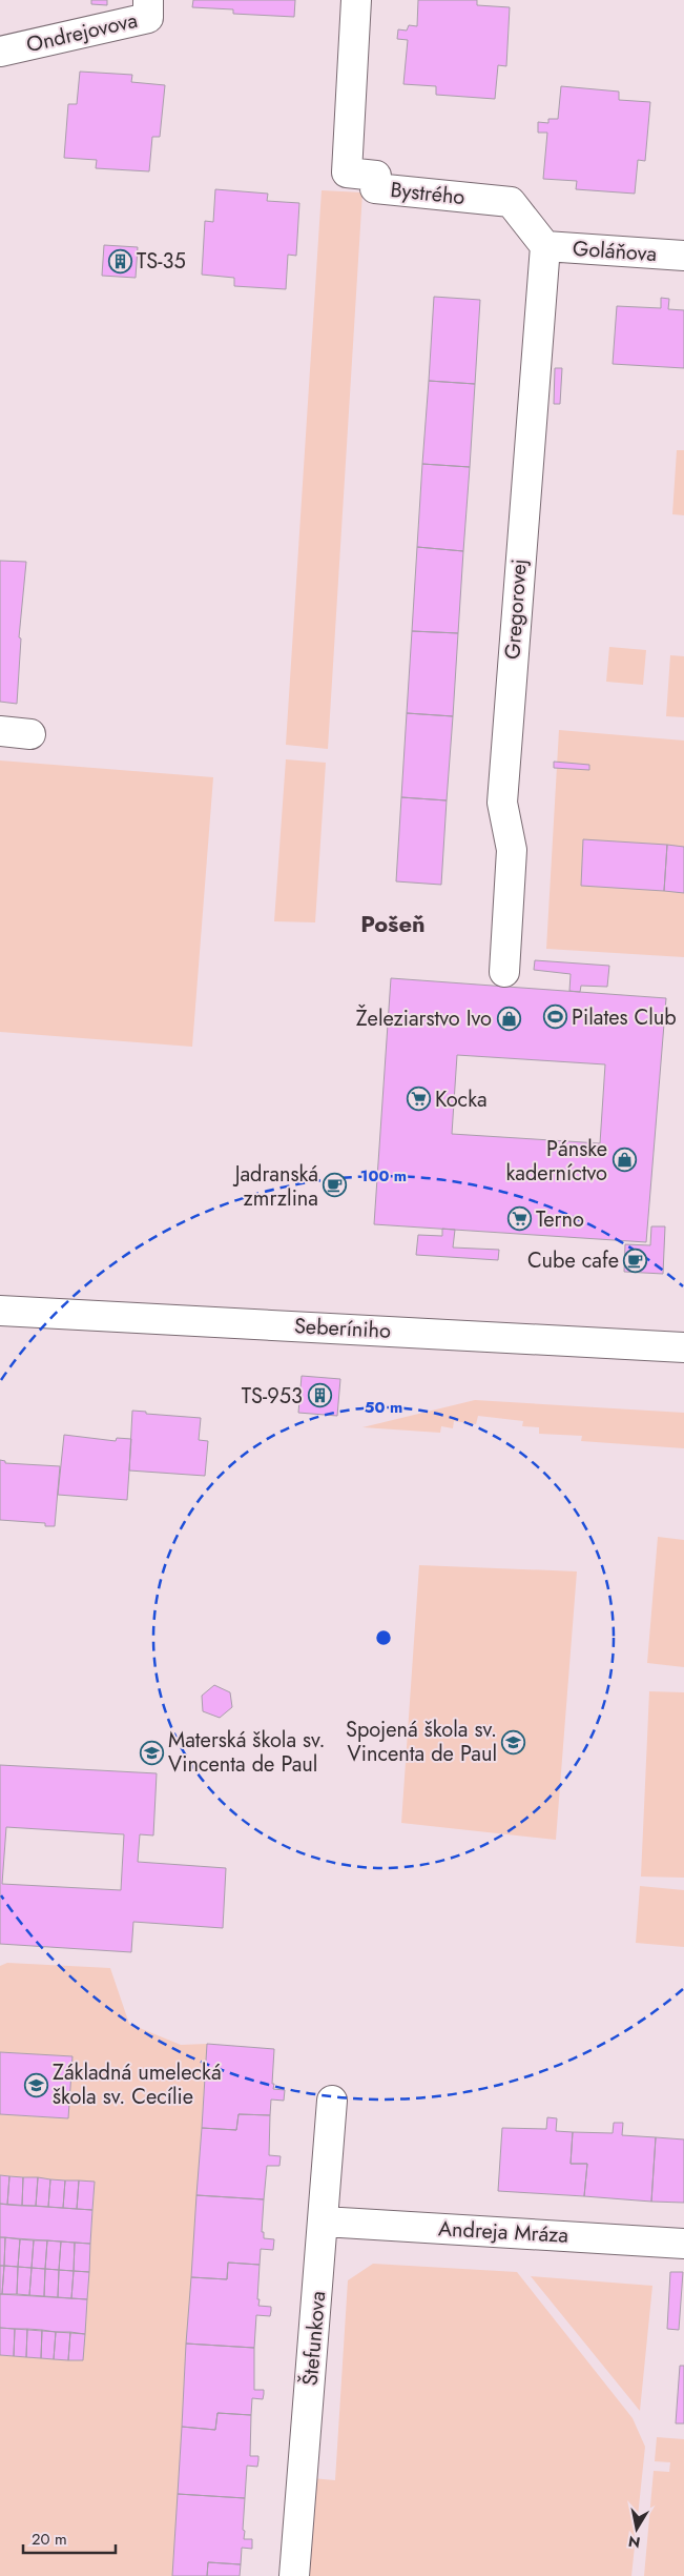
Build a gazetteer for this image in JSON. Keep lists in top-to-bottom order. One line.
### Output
{"streets":{"street":["Ondrejovova","Bystrého","Goláňova","Gregorovej","Seberíniho","Andreja Mráza","Štefunkova"]},"crossings":[["Bystrého","Goláňova"],["Bystrého","Gregorovej"],["Goláňova","Gregorovej"],["Andreja Mráza","Štefunkova"]],"districts":["Pošeň"],"places":{"building":["TS-35","TS-953"],"sports":["Pilates Club"],"shop":["Železiarstvo Ivo","Pánske kaderníctvo"],"supermarket":["Kocka","Terno"],"cafe":["Jadranská zmrzlina","Cube cafe"],"school or university":["Spojená škola sv. Vincenta de Paul","Materská škola sv. Vincenta de Paul","Základná umelecká škola sv. Cecílie"]},"scale_bar":"20 m","north":"bottom","rings":["100 m","50 m"]}
